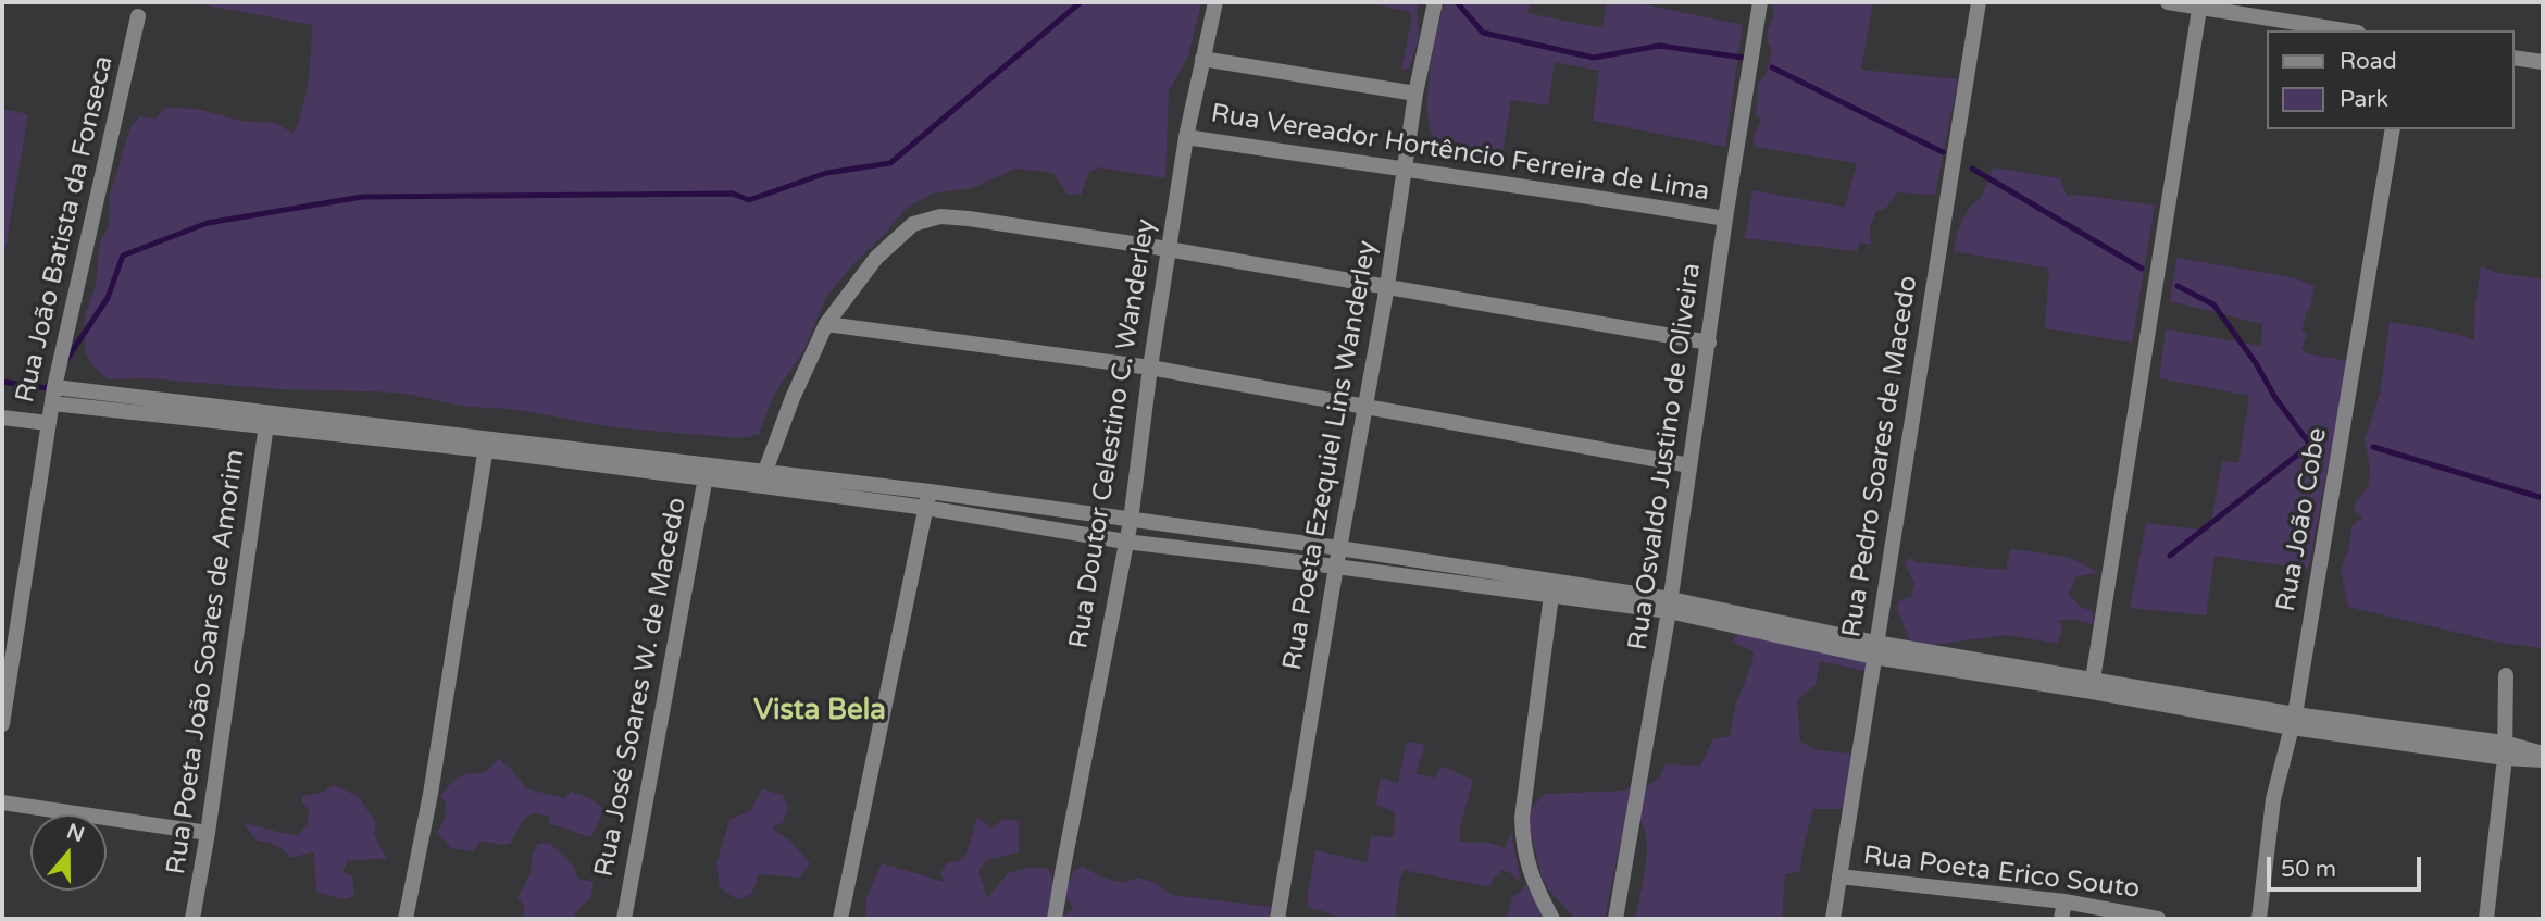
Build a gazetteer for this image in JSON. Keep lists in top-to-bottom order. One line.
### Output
{"streets":{"street":["Rua Vereador Hortêncio Ferreira de Lima","Rua João Batista da Fonseca","Rua Doutor Celestino C. Wanderley","Rua Poeta Ezequiel Lins Wanderley","Rua Osvaldo Justino de Oliveira","Rua Pedro Soares de Macedo","Rua João Cobe","Rua Poeta João Soares de Amorim","Rua José Soares W. de Macedo","Rua Poeta Erico Souto"]},"crossings":[["Rua Vereador Hortêncio Ferreira de Lima","Rua Doutor Celestino C. Wanderley"],["Rua Vereador Hortêncio Ferreira de Lima","Rua Poeta Ezequiel Lins Wanderley"],["Rua Vereador Hortêncio Ferreira de Lima","Rua Osvaldo Justino de Oliveira"],["Rua Pedro Soares de Macedo","Rua Poeta Erico Souto"]],"districts":["Vista Bela"],"legend":["Road","Park"],"scale_bar":"50 m","north":"top"}
